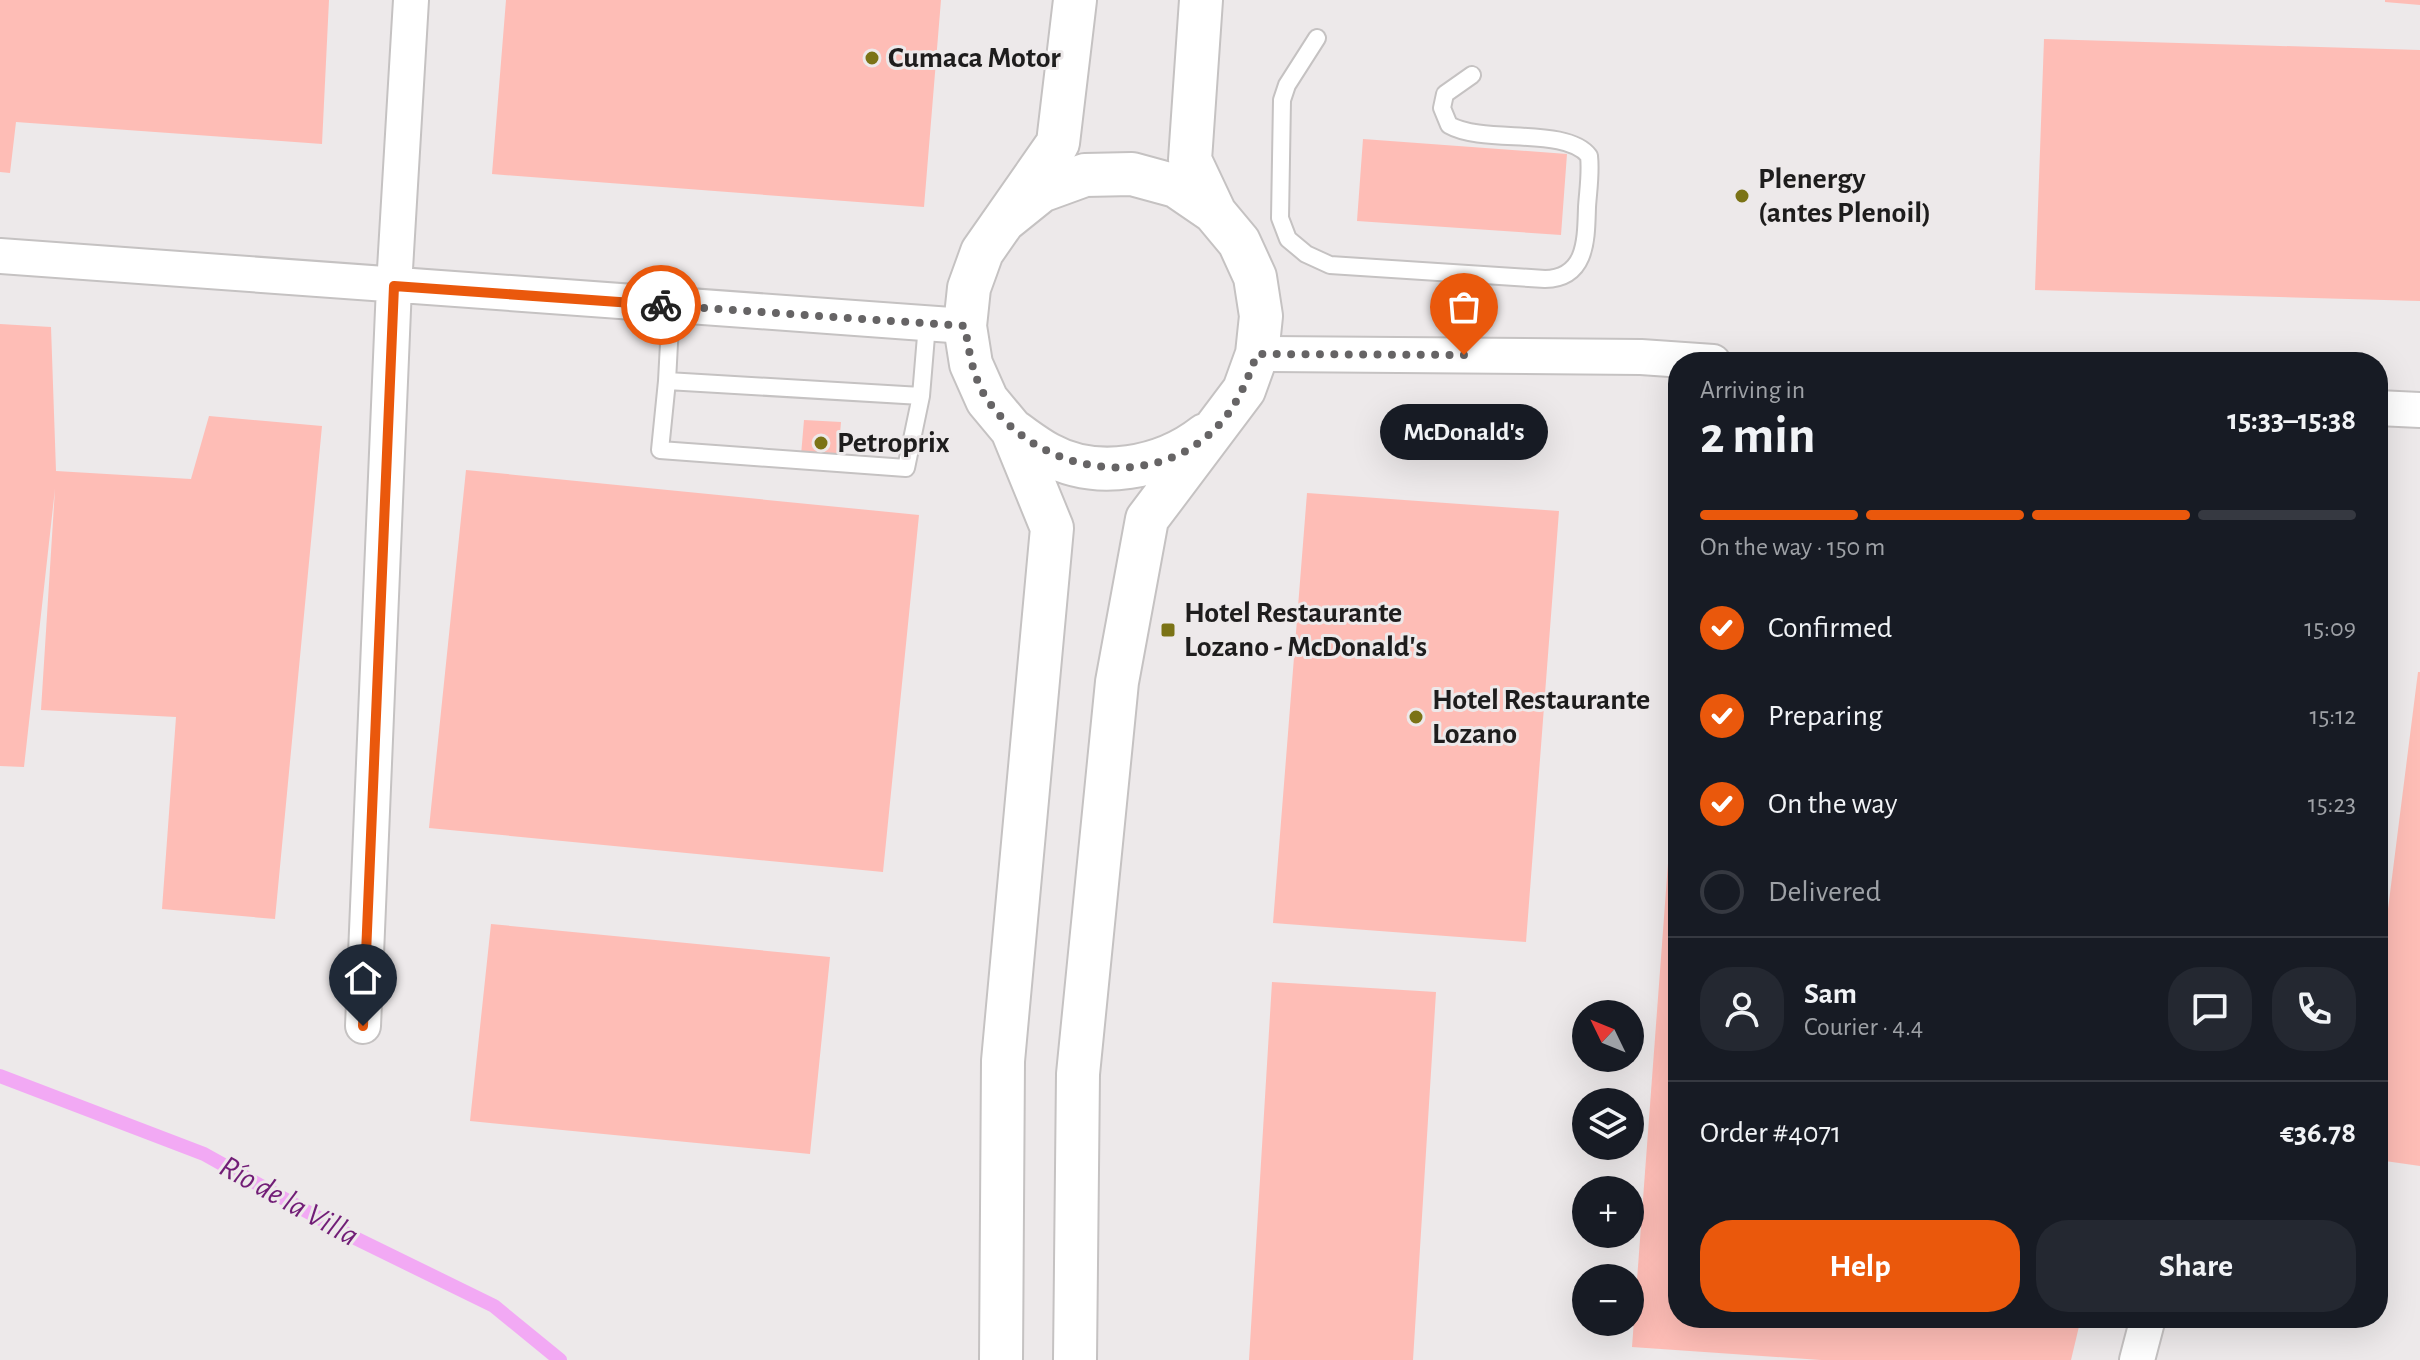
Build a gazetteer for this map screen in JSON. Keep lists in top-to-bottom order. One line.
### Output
{"water":["Río de la Villa"],"places":{"other":["Cumaca Motor","Plenergy (antes Plenoil)","McDonald's","Petroprix","Hotel Restaurante Lozano"],"transit":["Hotel Restaurante Lozano - McDonald's"]},"north":"top left","page":{"heading":["2 min","Arriving in","15:33–15:38"],"panel":["Sam","Courier · 4.4","Order #4071","€36.78"],"bubble":"McDonald's","bar":"On the way · 150 m","list":[["Confirmed","15:09"],["Preparing","15:12"],["On the way","15:23"],"Delivered"],"map_buttons":["+","−"],"buttons":["Help","Share"]}}
